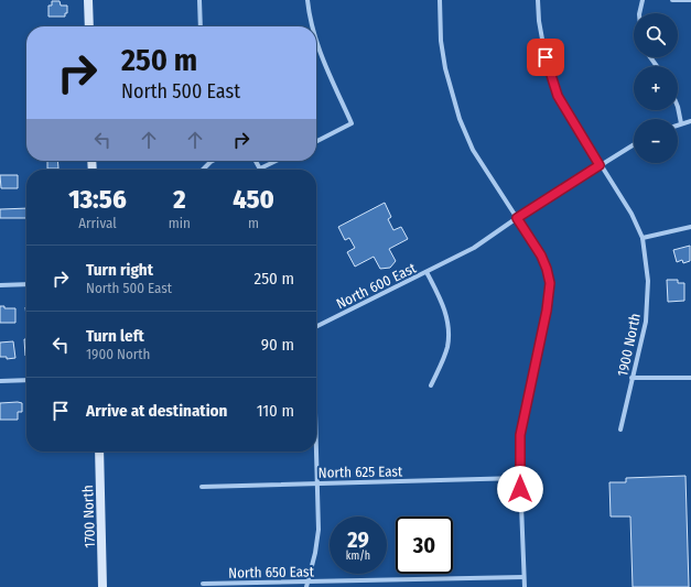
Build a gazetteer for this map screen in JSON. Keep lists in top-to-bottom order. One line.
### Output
{"streets":{"street":["North 600 East","1900 North","North 625 East","1700 North","North 650 East"]},"crossings":[["North 600 East","1900 North"]],"page":{"map_buttons":["+","−"],"turn":["250 m","North 500 East"],"eta":["13:56","Arrival","2","min","450","m"],"list":[{"name":"Turn right","note":"North 500 East","value":"250 m"},{"name":"Turn left","note":"1900 North","value":"90 m"},{"name":"Arrive at destination","value":"110 m"}],"speed":"29 km/h","limit":"30"}}
